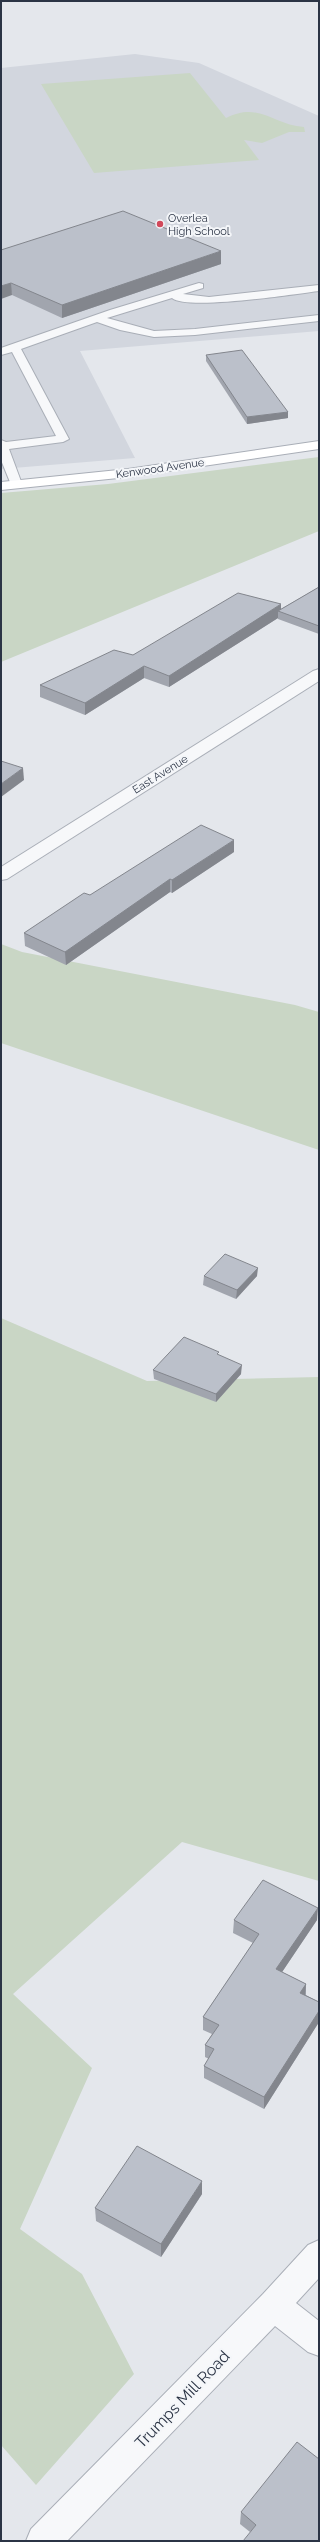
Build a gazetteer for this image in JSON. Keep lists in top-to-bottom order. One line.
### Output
{"streets":{"main road":["Kenwood Avenue"],"street":["East Avenue","Trumps Mill Road"]},"places":["Overlea High School"]}
